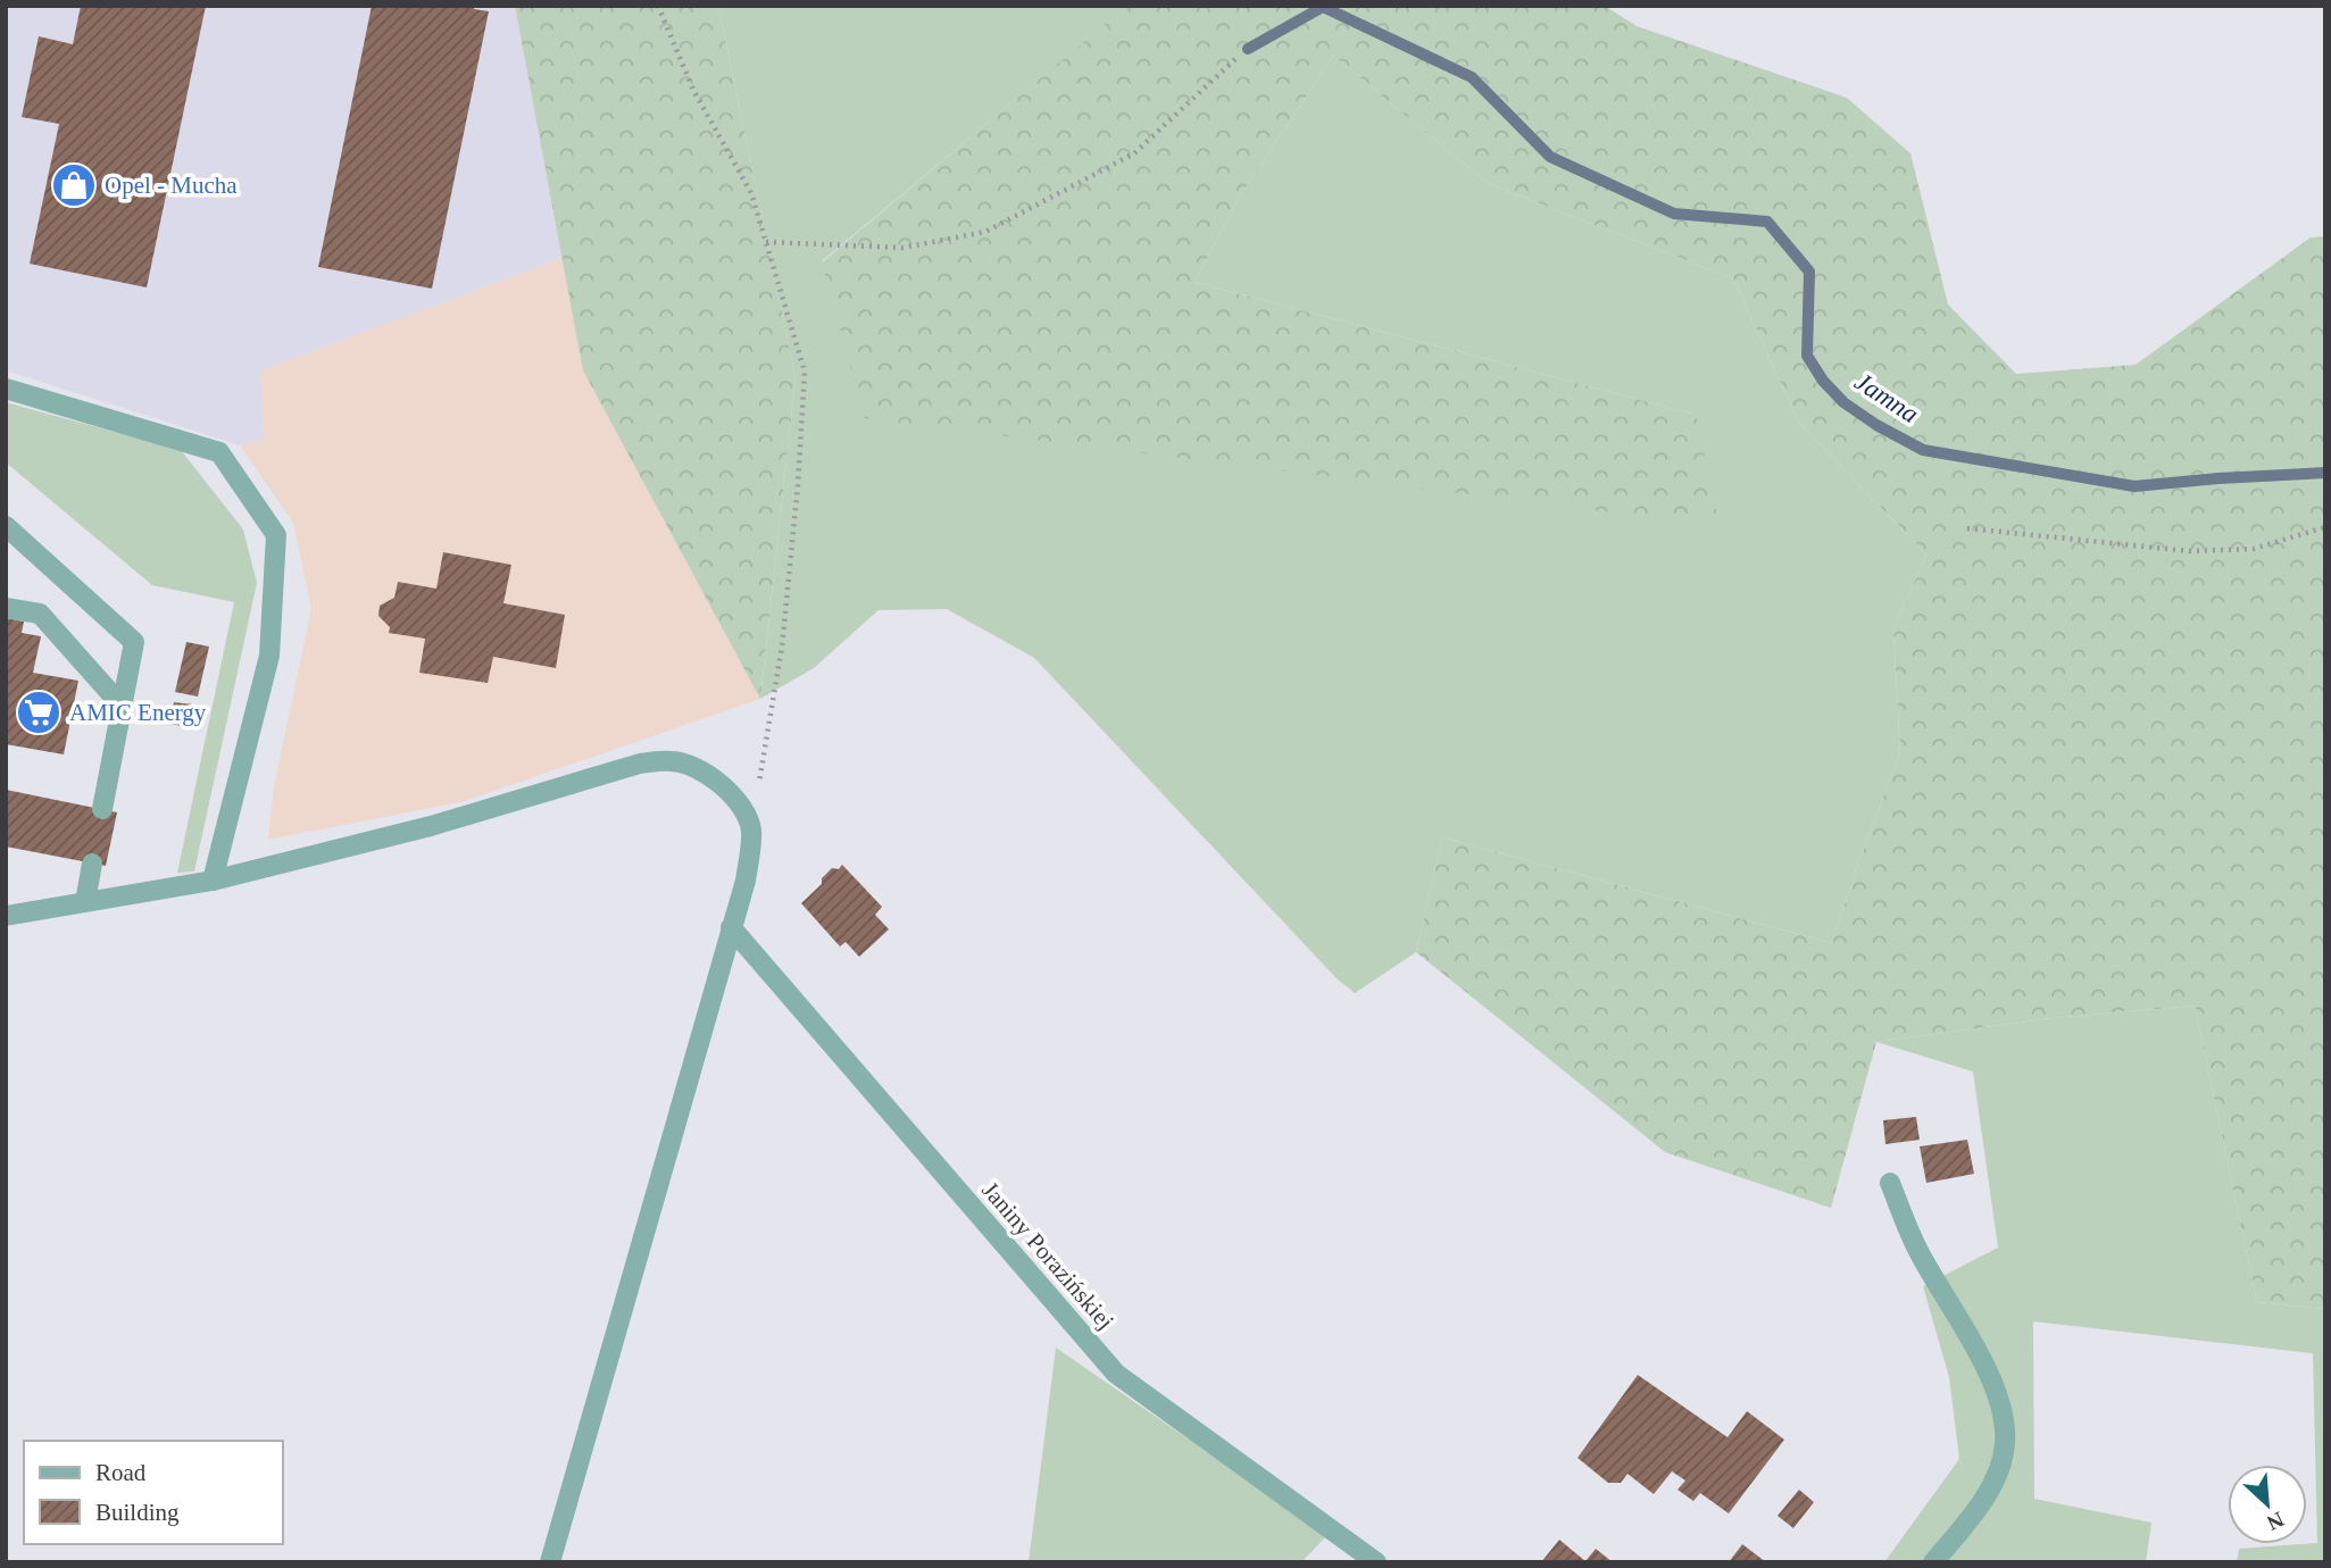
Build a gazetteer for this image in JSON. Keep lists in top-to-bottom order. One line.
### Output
{"streets":{"street":["Janiny Porazińskiej"]},"water":["Jamna"],"places":{"shop":["Opel - Mucha"],"supermarket":["AMIC Energy"]},"legend":["Road","Building"],"north":"bottom right"}
